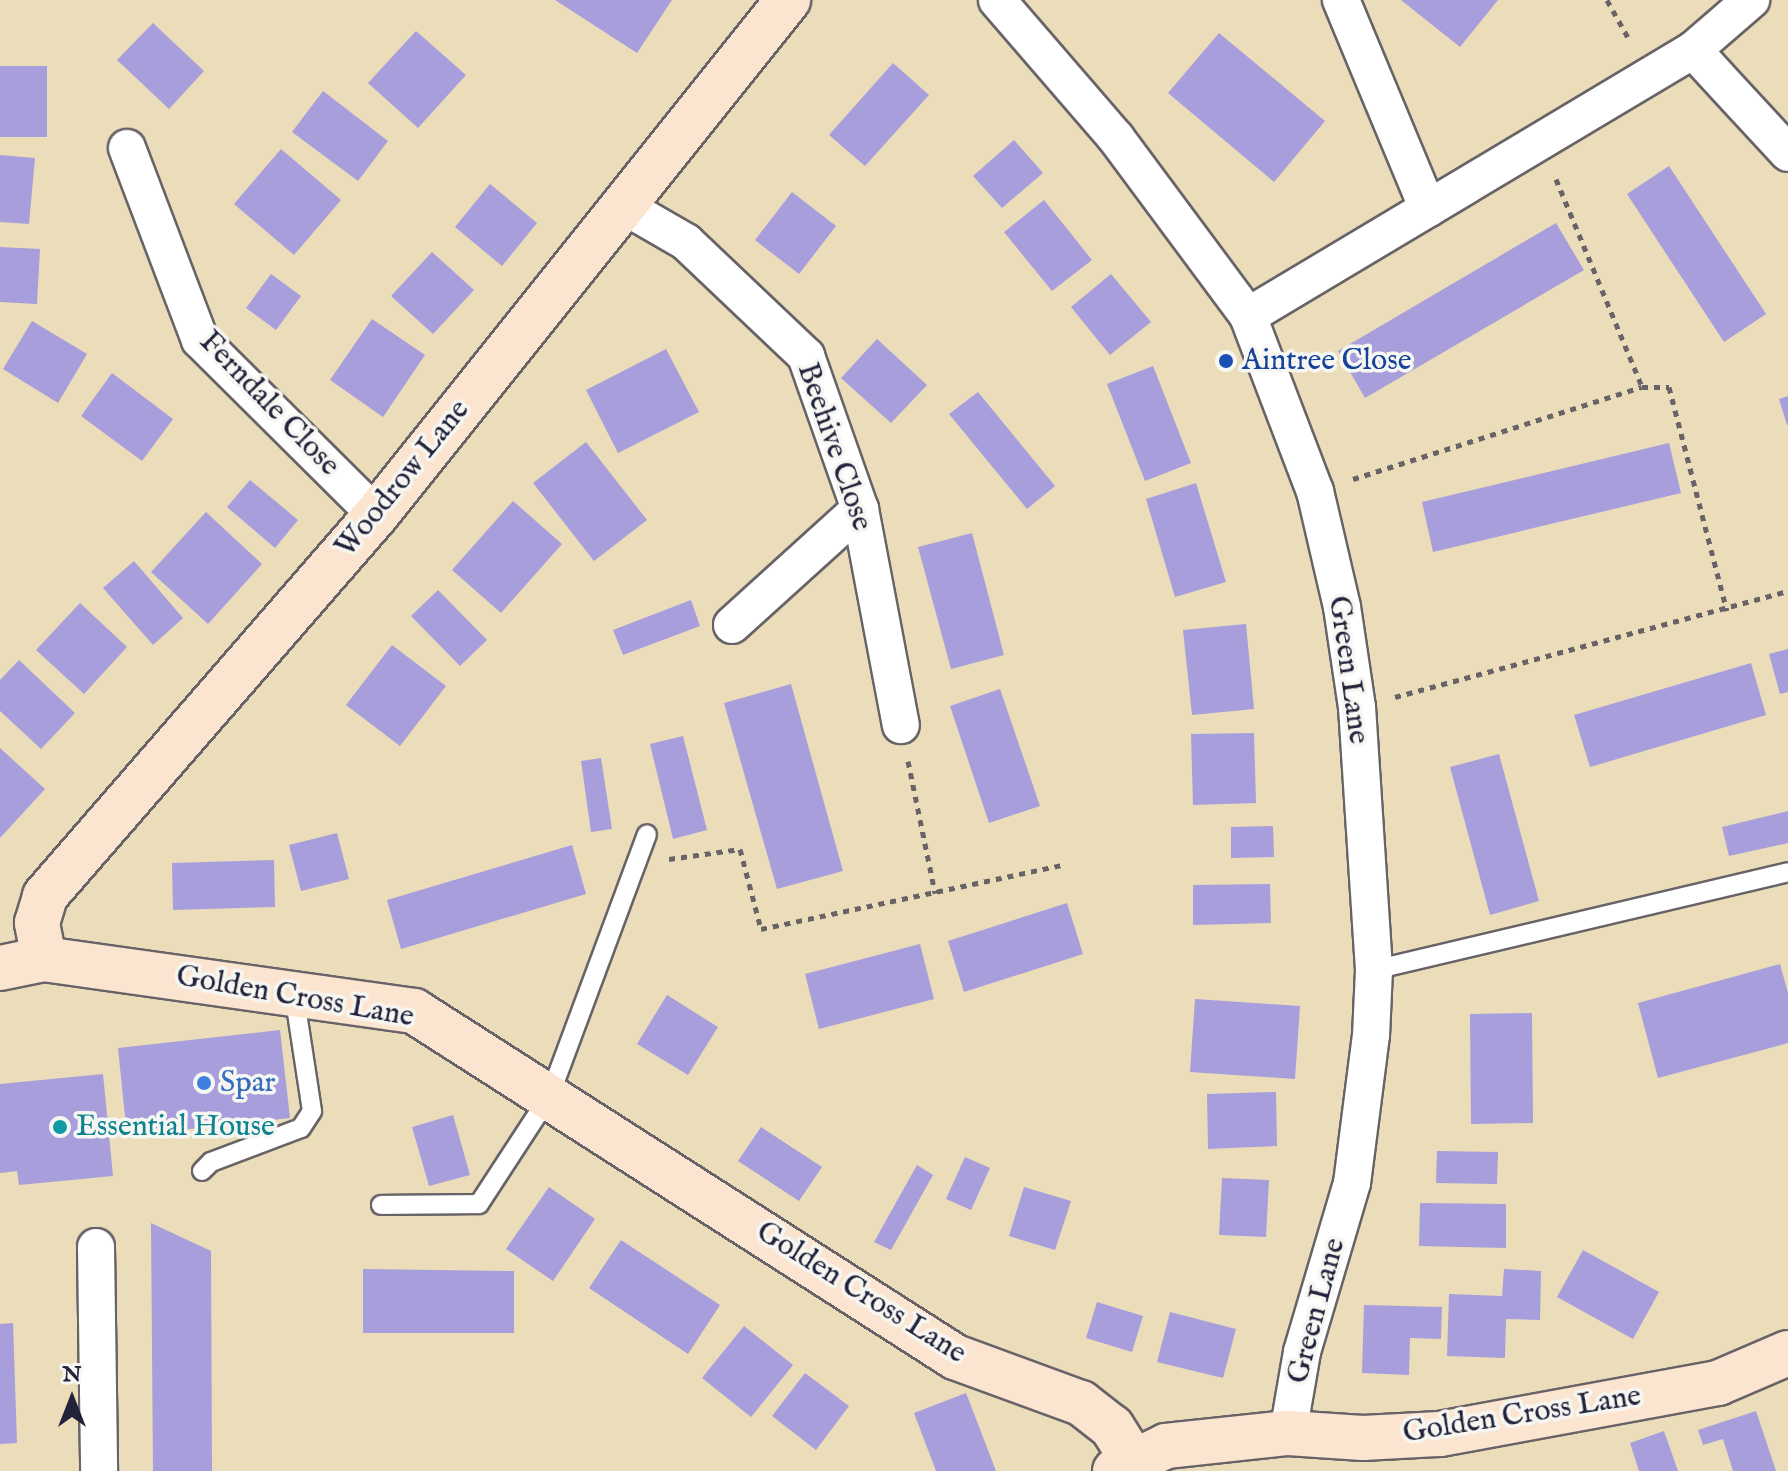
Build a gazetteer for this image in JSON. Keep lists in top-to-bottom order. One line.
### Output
{"streets":{"street":["Ferndale Close","Beehive Close","Woodrow Lane","Green Lane","Golden Cross Lane"]},"crossings":[["Ferndale Close","Woodrow Lane"],["Beehive Close","Woodrow Lane"],["Woodrow Lane","Golden Cross Lane"],["Green Lane","Golden Cross Lane"]],"places":["Aintree Close","Spar","Essential House"],"north":"top"}
